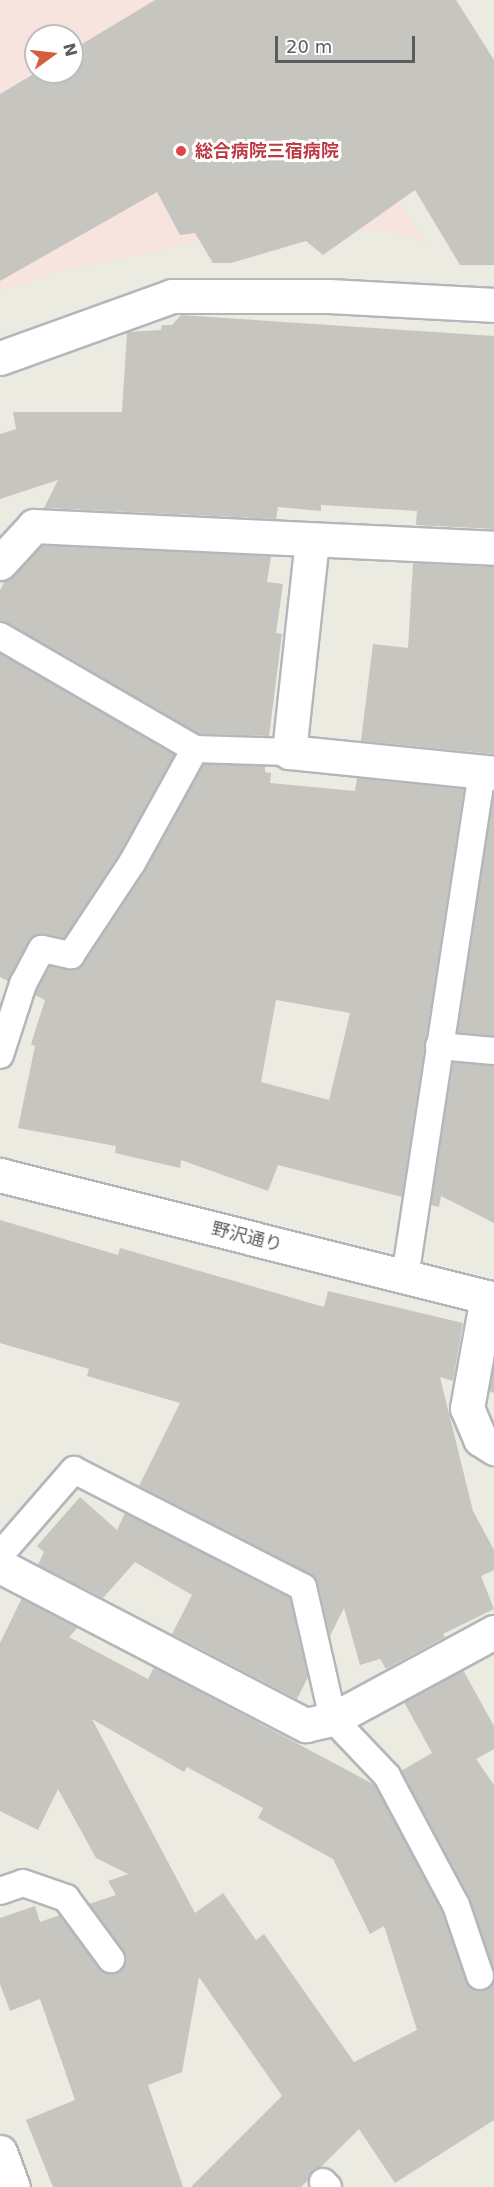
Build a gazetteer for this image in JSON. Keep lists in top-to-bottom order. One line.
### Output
{"streets":{"street":["野沢通り"]},"places":["総合病院三宿病院"],"scale_bar":"20 m","north":"right"}
